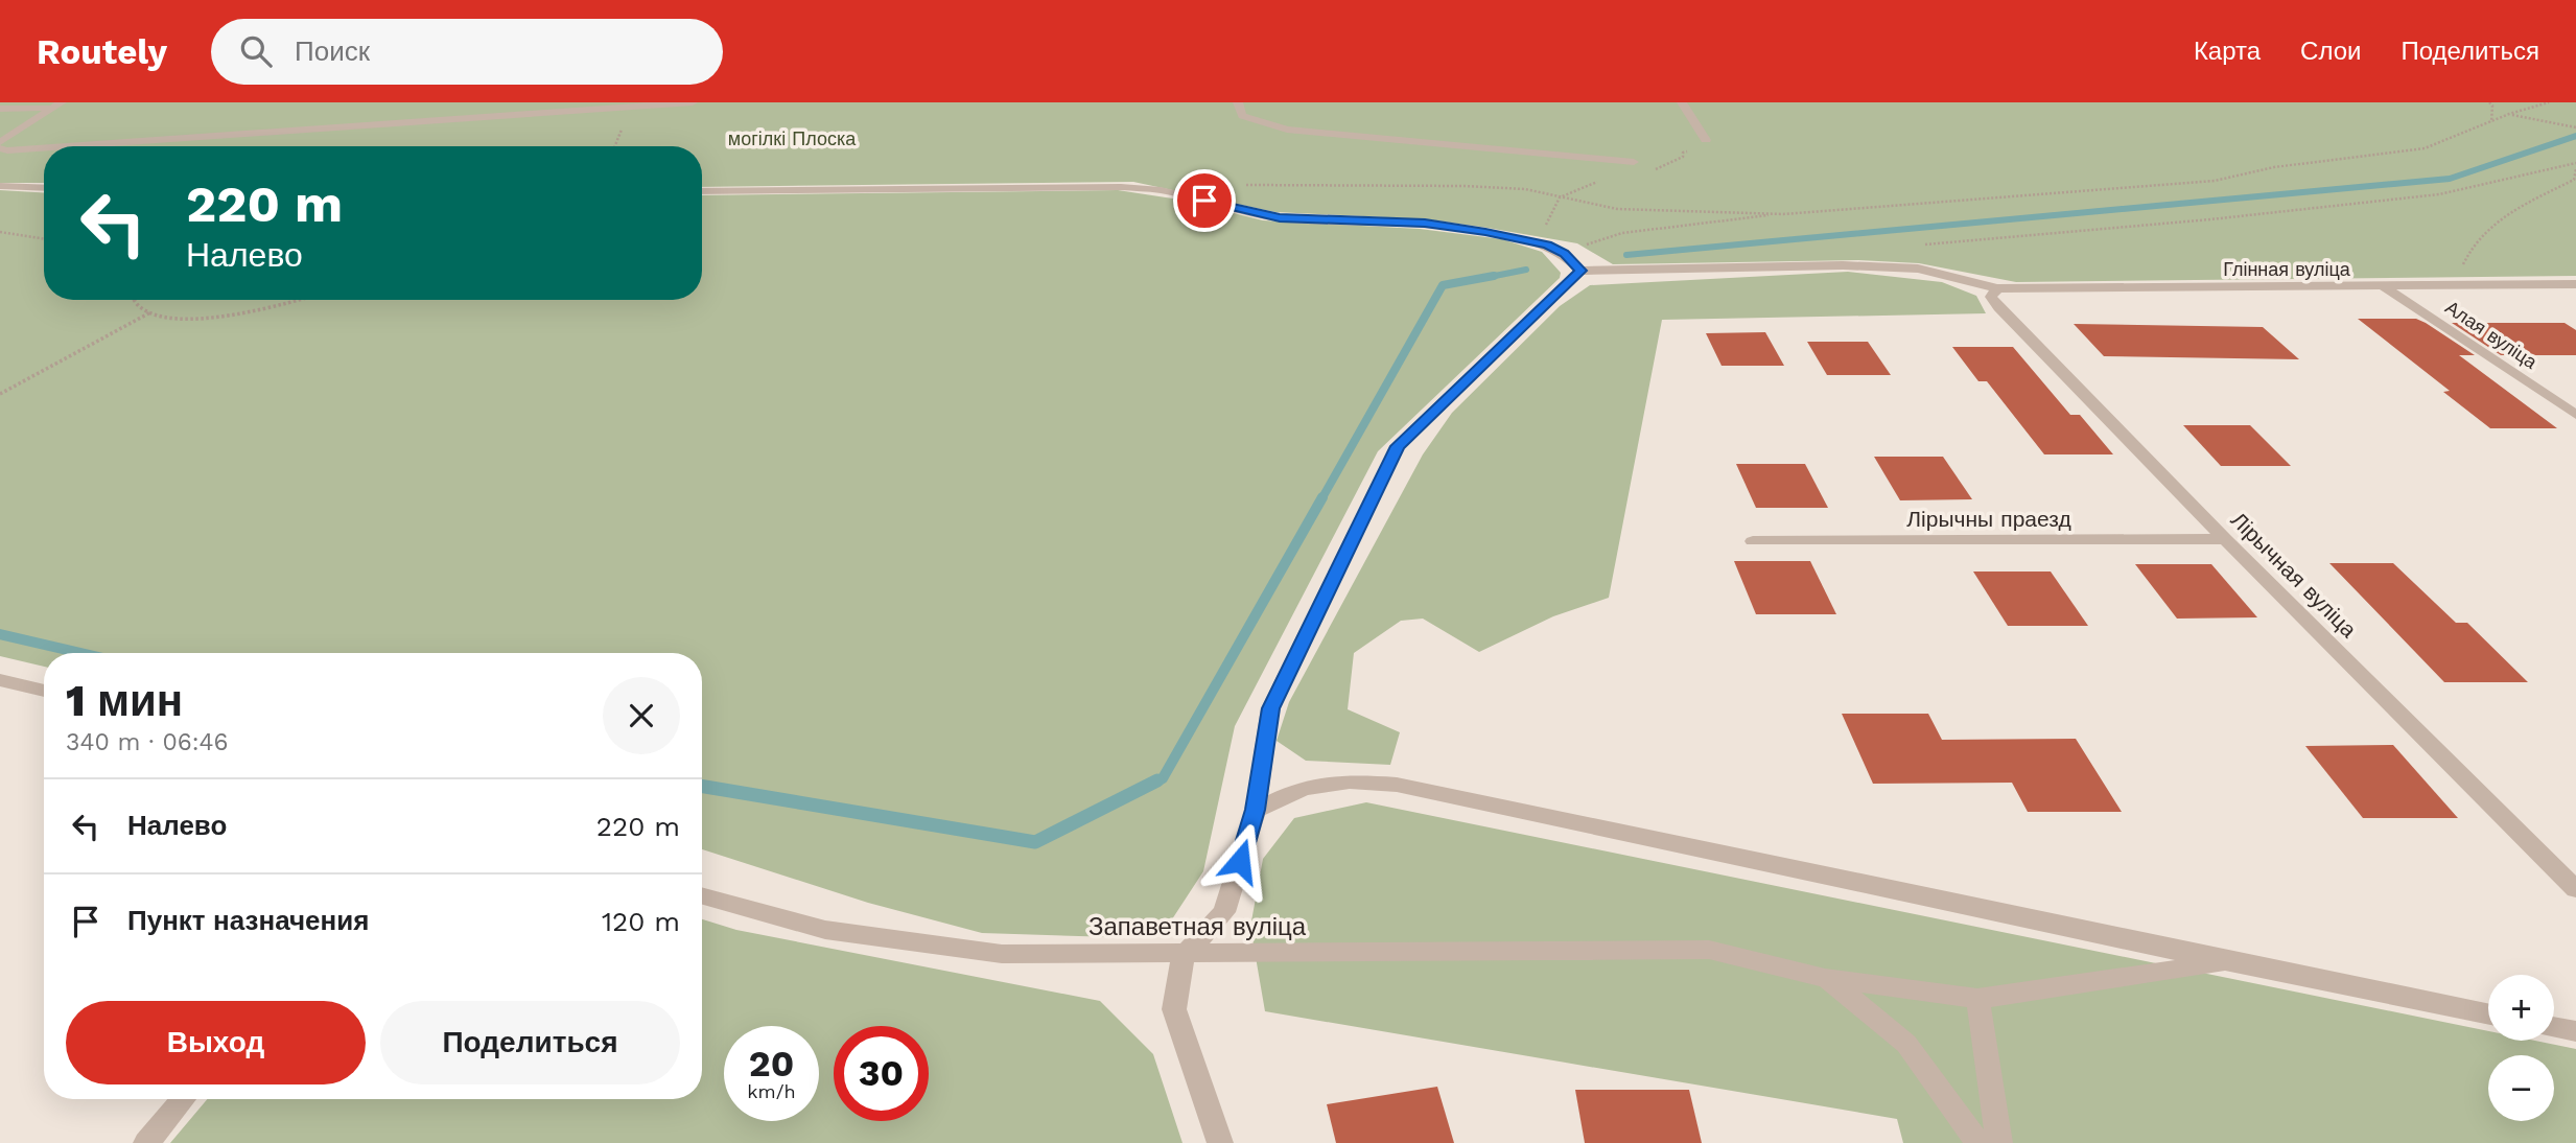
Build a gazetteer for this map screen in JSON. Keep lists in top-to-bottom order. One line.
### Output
{"streets":{"street":["Глінная вуліца","Алая вуліца","Лірычны праезд","Лірычная вуліца","Запаветная вуліца"]},"crossings":[["Глінная вуліца","Алая вуліца"],["Глінная вуліца","Лірычная вуліца"],["Лірычны праезд","Лірычная вуліца"]],"parks":["могілкі Плоска"],"page":{"header":"Routely","search":"Поиск","nav":["Карта","Слои","Поделиться"],"turn":["220 m","Налево"],"heading":["1 мин","340 m · 06:46"],"list":[{"name":"Налево","value":"220 m"},{"name":"Пункт назначения","value":"120 m"}],"map_buttons":["+","−"],"buttons":["Выход","Поделиться"],"speed":"20 km/h","limit":"30"}}
